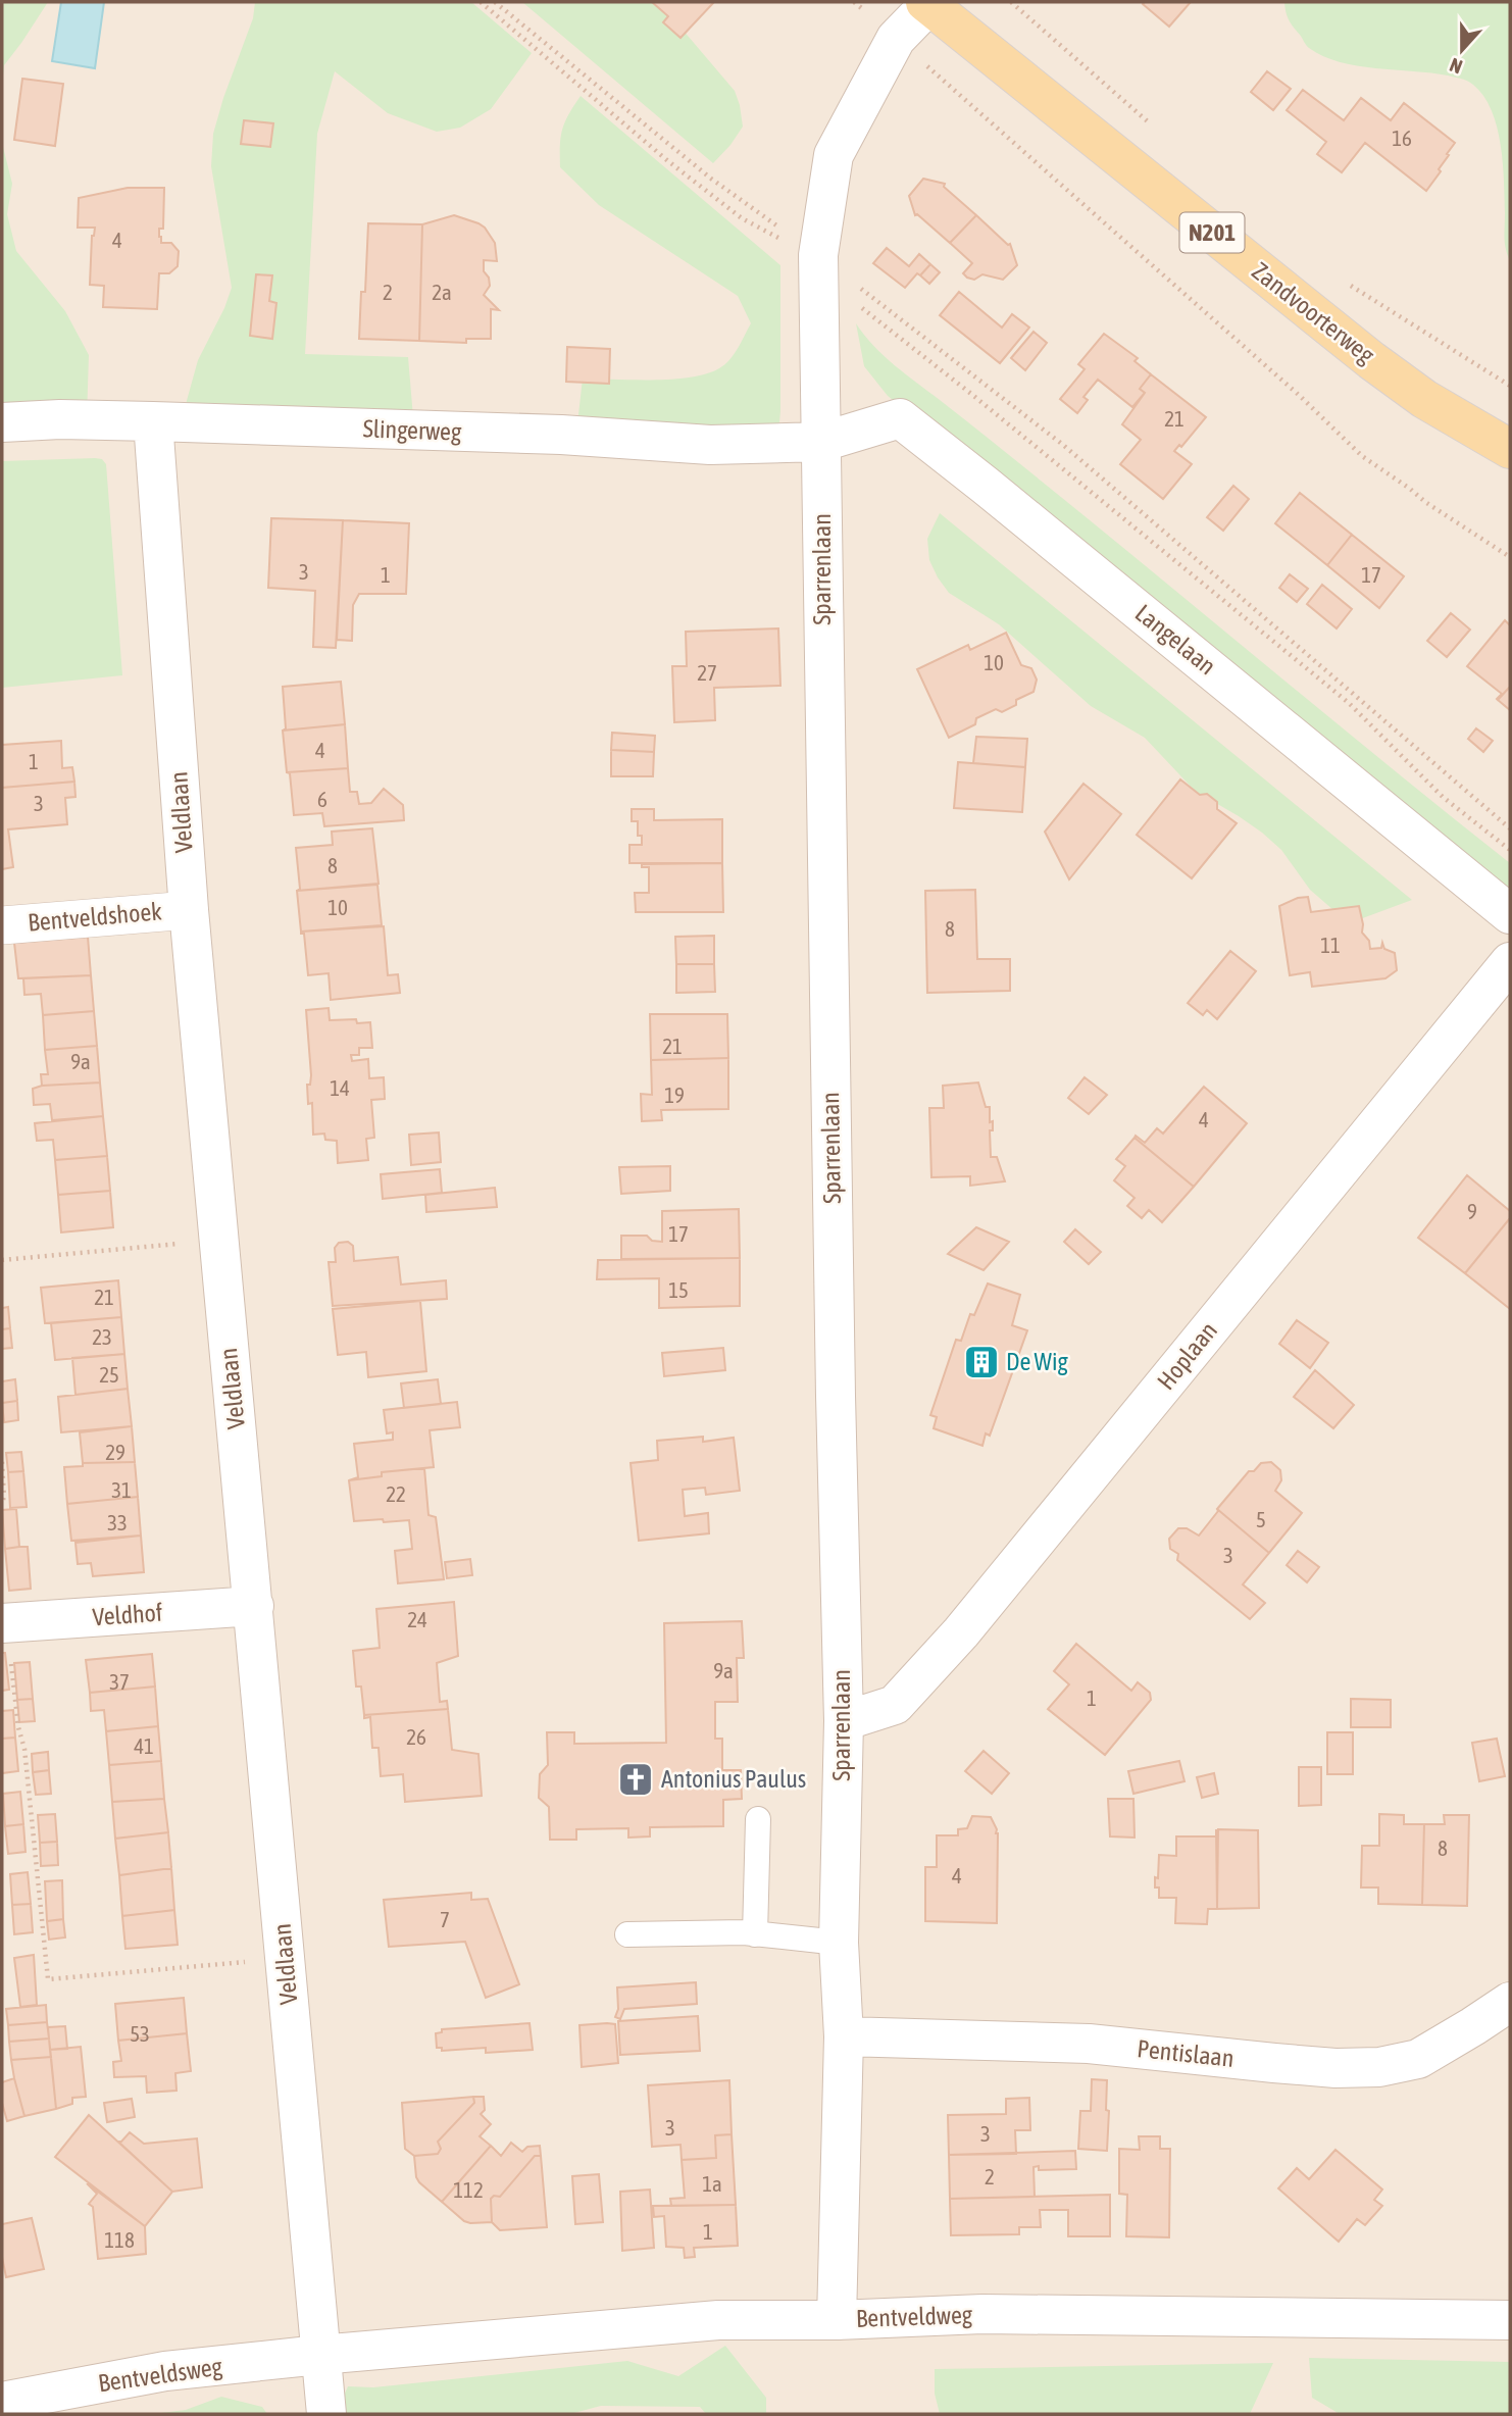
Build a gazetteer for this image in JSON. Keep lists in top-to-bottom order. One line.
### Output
{"streets":{"main road":["N201","Zandvoorterweg"],"street":["Slingerweg","Sparrenlaan","Langelaan","Veldlaan","Bentveldshoek","Hoplaan","Veldhof","Pentislaan","Bentveldweg","Bentveldsweg"]},"crossings":[["Zandvoorterweg","Sparrenlaan"],["Slingerweg","Sparrenlaan"],["Slingerweg","Langelaan"],["Slingerweg","Veldlaan"],["Sparrenlaan","Langelaan"],["Sparrenlaan","Hoplaan"],["Sparrenlaan","Pentislaan"],["Sparrenlaan","Bentveldweg"],["Veldlaan","Bentveldshoek"],["Veldlaan","Veldhof"],["Veldlaan","Bentveldweg"],["Veldlaan","Bentveldsweg"],["Bentveldweg","Bentveldsweg"]],"places":{"building":["De Wig"],"church":["Antonius Paulus"]},"house_numbers":["16","4","2","2a","21","3","1","17","10","27","4","1","6","3","8","10","8","11","21","9a","14","19","4","9","17","15","21","23","25","29","31","22","5","33","3","24","9a","37","1","26","41","8","4","7","53","3","3","2","1a","112","1","118"],"north":"bottom"}
